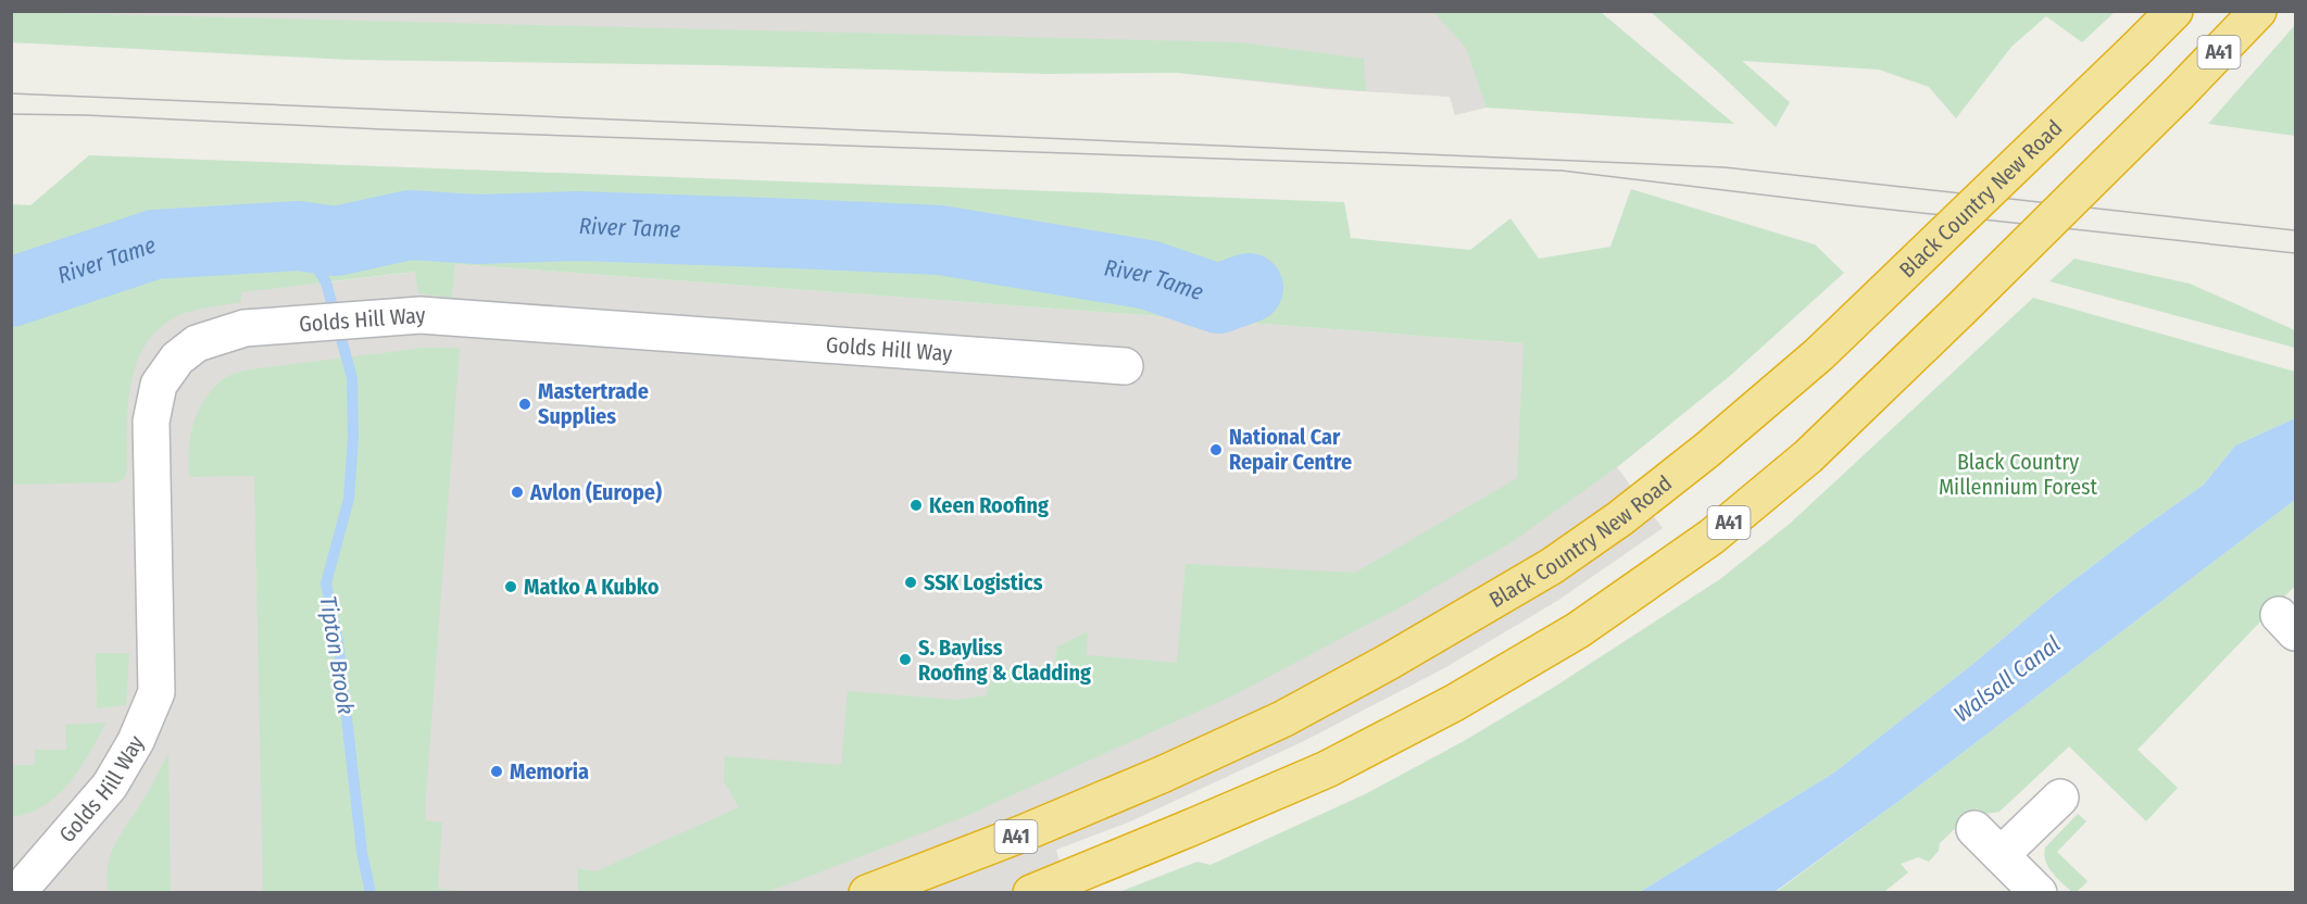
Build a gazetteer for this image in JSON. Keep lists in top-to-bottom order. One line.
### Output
{"streets":{"highway":["A41","Black Country New Road"],"street":["Golds Hill Way"]},"water":["River Tame","Tipton Brook","Walsall Canal"],"parks":["Black Country Millennium Forest"],"places":["Mastertrade Supplies","National Car Repair Centre","Avlon (Europe)","Keen Roofing","SSK Logistics","Matko A Kubko","S. Bayliss Roofing & Cladding","Memoria"]}
